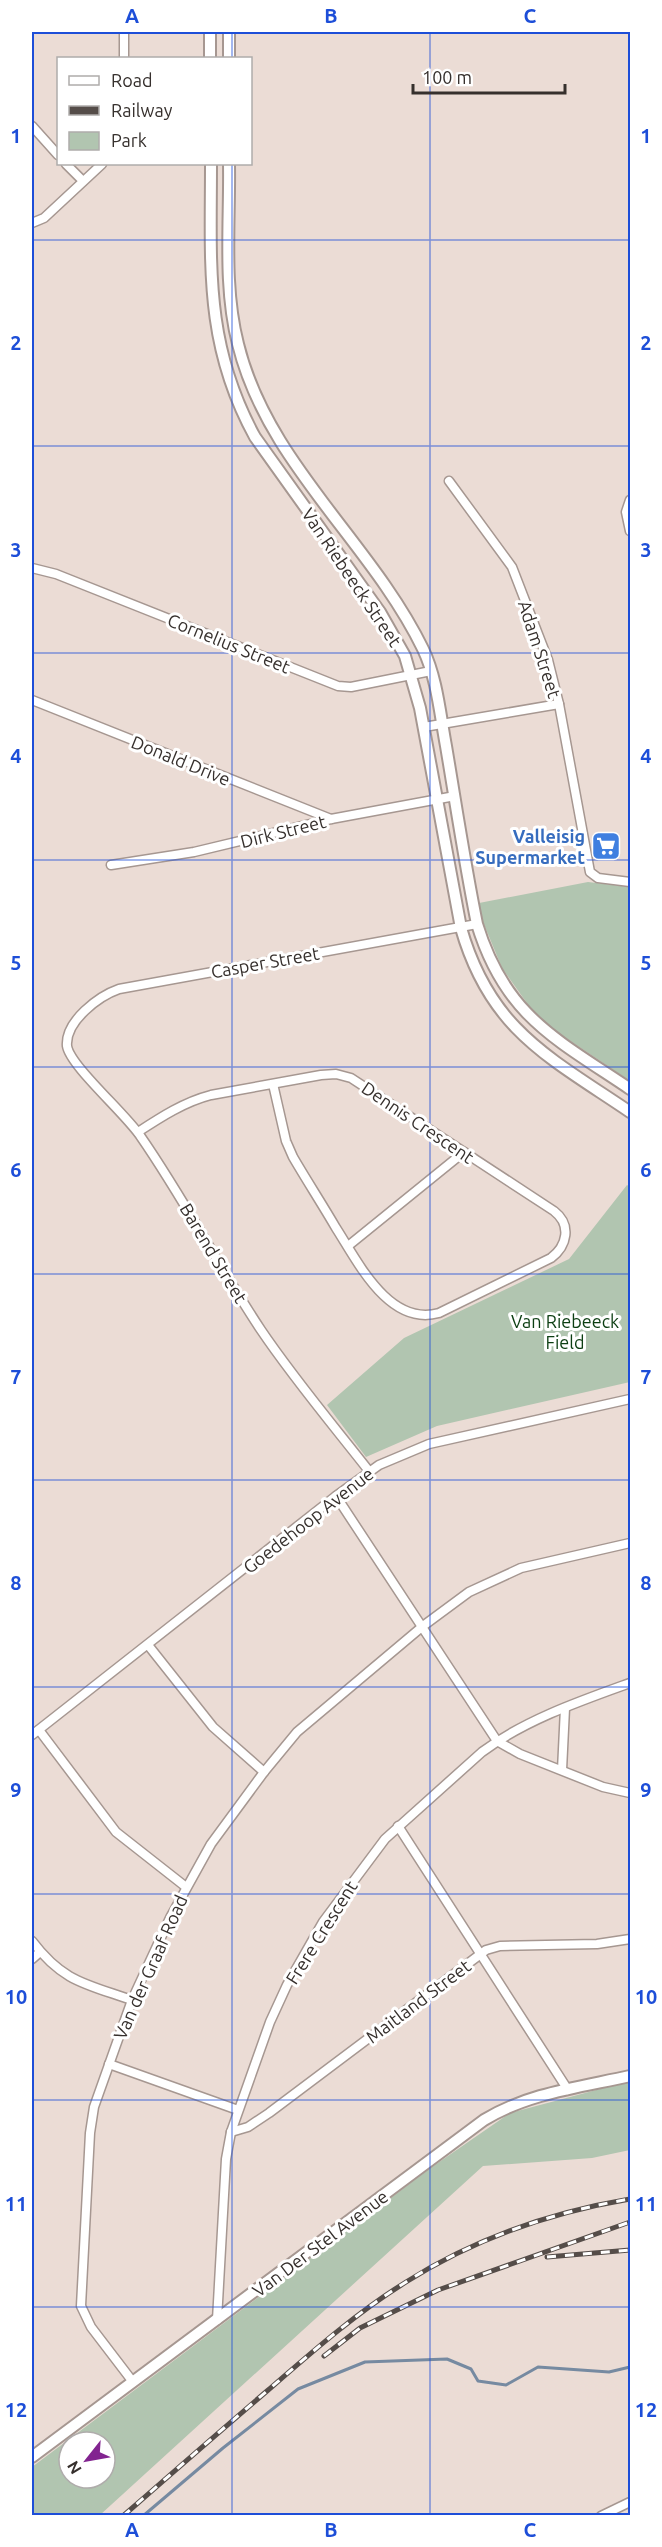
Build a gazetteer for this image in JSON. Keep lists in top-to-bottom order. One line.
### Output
{"streets":{"street":["Van Riebeeck Street","Cornelius Street","Adam Street","Donald Drive","Dirk Street","Casper Street","Dennis Crescent","Barend Street","Goedehoop Avenue","Frere Crescent","Van der Graaf Road","Maitland Street","Van Der Stel Avenue"]},"crossings":[["Van Riebeeck Street","Cornelius Street"],["Van Riebeeck Street","Dirk Street"],["Van Riebeeck Street","Casper Street"],["Donald Drive","Dirk Street"],["Casper Street","Barend Street"],["Dennis Crescent","Barend Street"],["Barend Street","Goedehoop Avenue"],["Frere Crescent","Maitland Street"],["Frere Crescent","Van Der Stel Avenue"],["Van der Graaf Road","Van Der Stel Avenue"]],"parks":["Van Riebeeck Field"],"places":{"supermarket":["Valleisig Supermarket"]},"legend":["Road","Railway","Park"],"scale_bar":"100 m","north":"bottom left","grid":{"columns":["A","B","C"],"rows":["1","2","3","4","5","6","7","8","9","10","11","12"]}}
